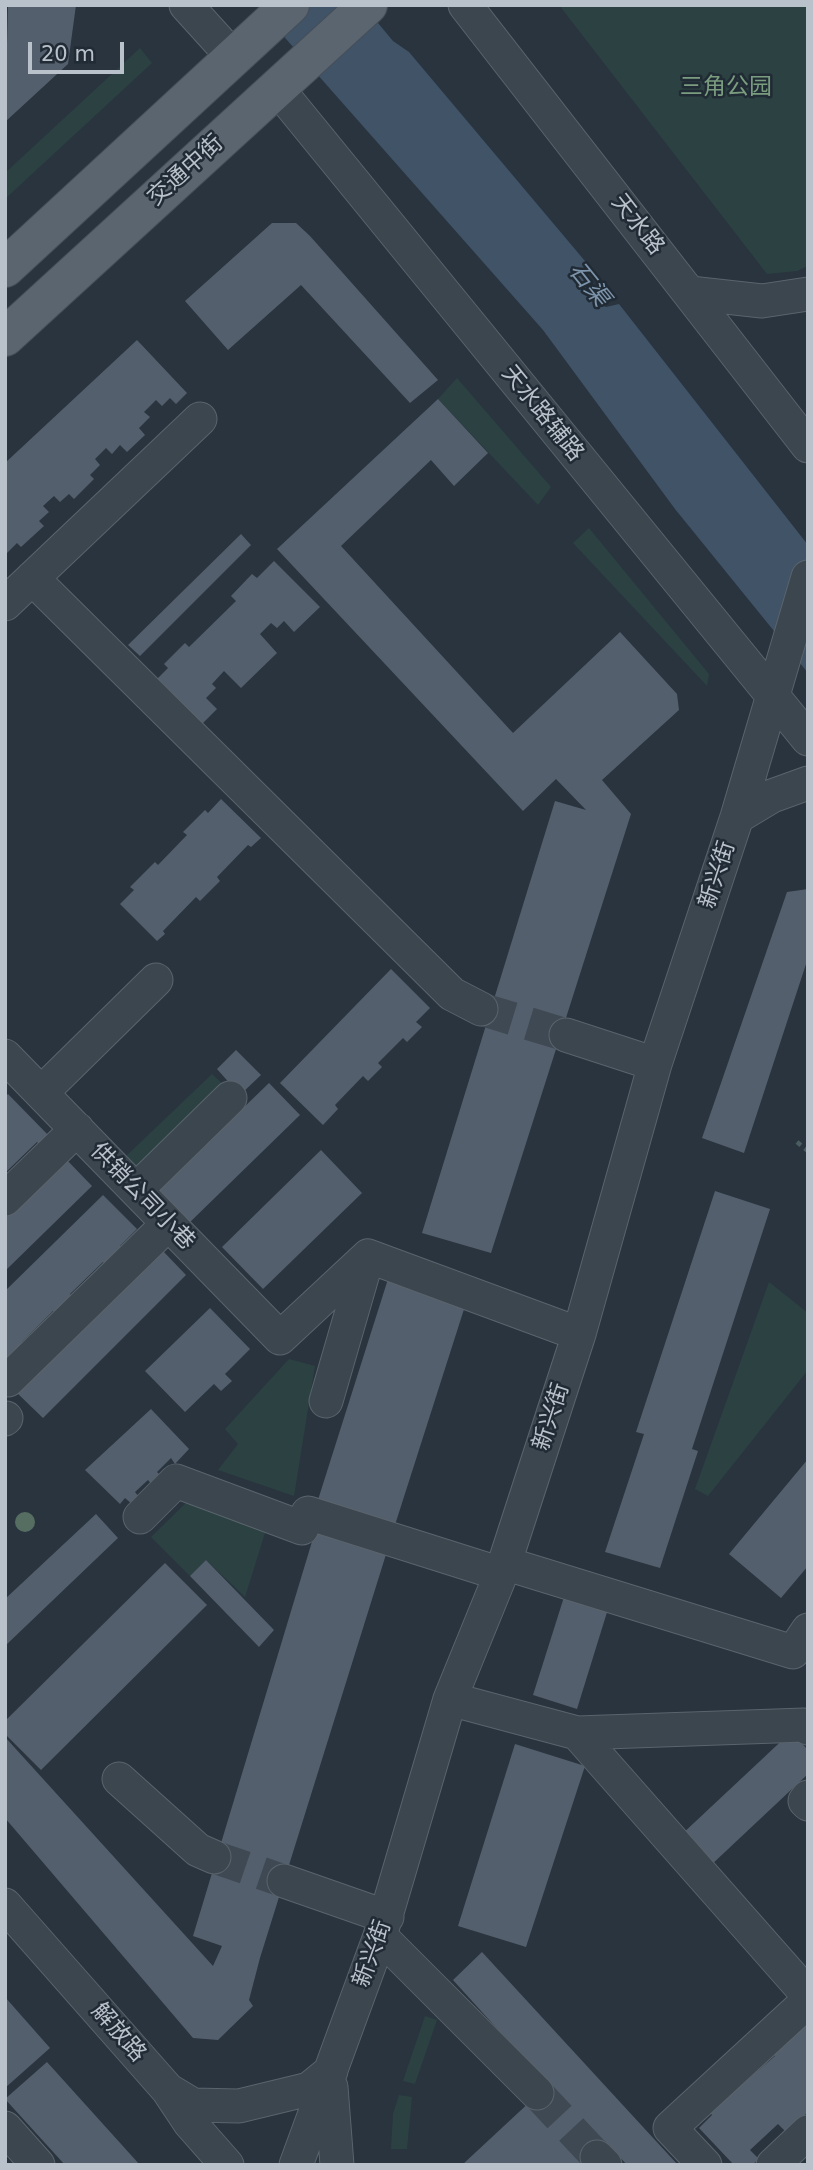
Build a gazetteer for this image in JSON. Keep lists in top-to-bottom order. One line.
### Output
{"streets":{"main road":["交通中街"],"street":["天水路","天水路辅路","新兴街","供销公司小巷","解放路"]},"crossings":[["交通中街","天水路辅路"],["天水路辅路","新兴街"]],"water":["石渠"],"parks":["三角公园"],"scale_bar":"20 m"}
